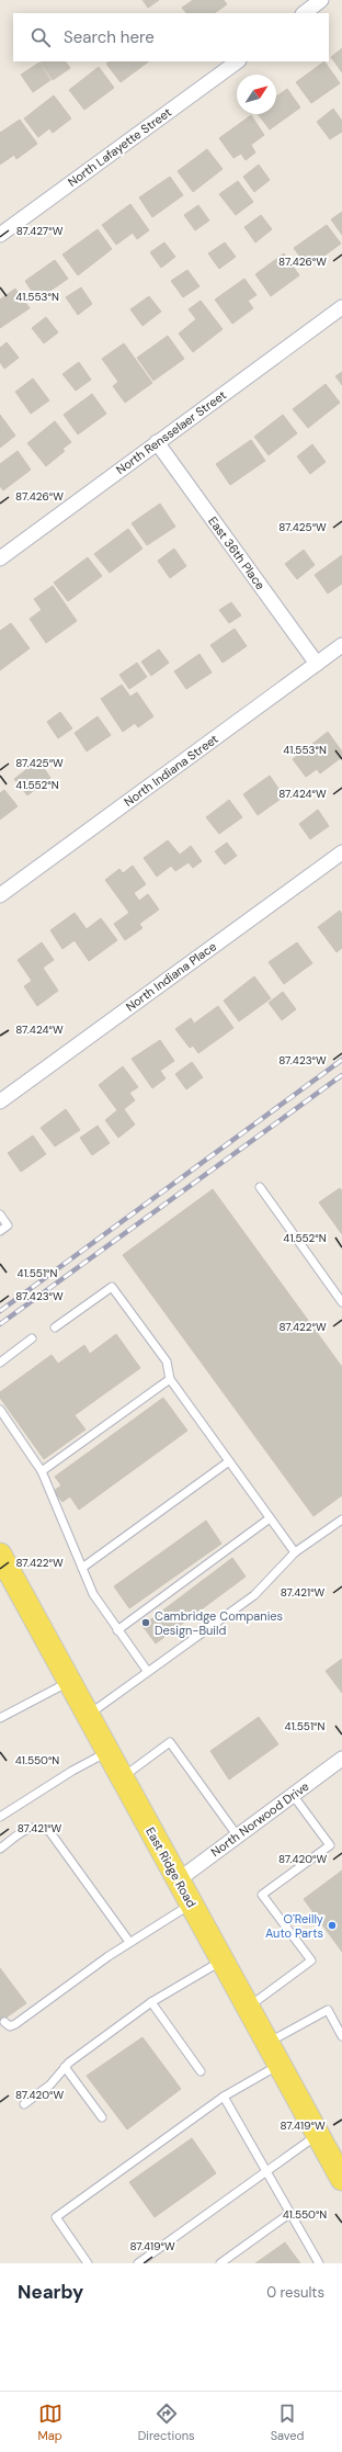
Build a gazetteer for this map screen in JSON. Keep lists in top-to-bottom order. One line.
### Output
{"streets":{"main road":["East Ridge Road"],"street":["North Lafayette Street","North Rensselaer Street","East 36th Place","North Indiana Street","North Indiana Place","North Norwood Drive"]},"crossings":[["North Rensselaer Street","East 36th Place"],["East 36th Place","North Indiana Street"],["North Norwood Drive","East Ridge Road"]],"places":["Cambridge Companies Design-Build","O'Reilly Auto Parts"],"north":"top right","page":{"search":"Search here","heading":["Nearby","0 results"],"nav":["Map","Directions","Saved"]},"coordinates":["87.427°W","87.426°W","41.553°N","87.425°W","41.552°N","87.424°W","87.423°W","41.551°N","87.422°W","87.421°W","41.550°N","87.420°W","87.419°W"]}
